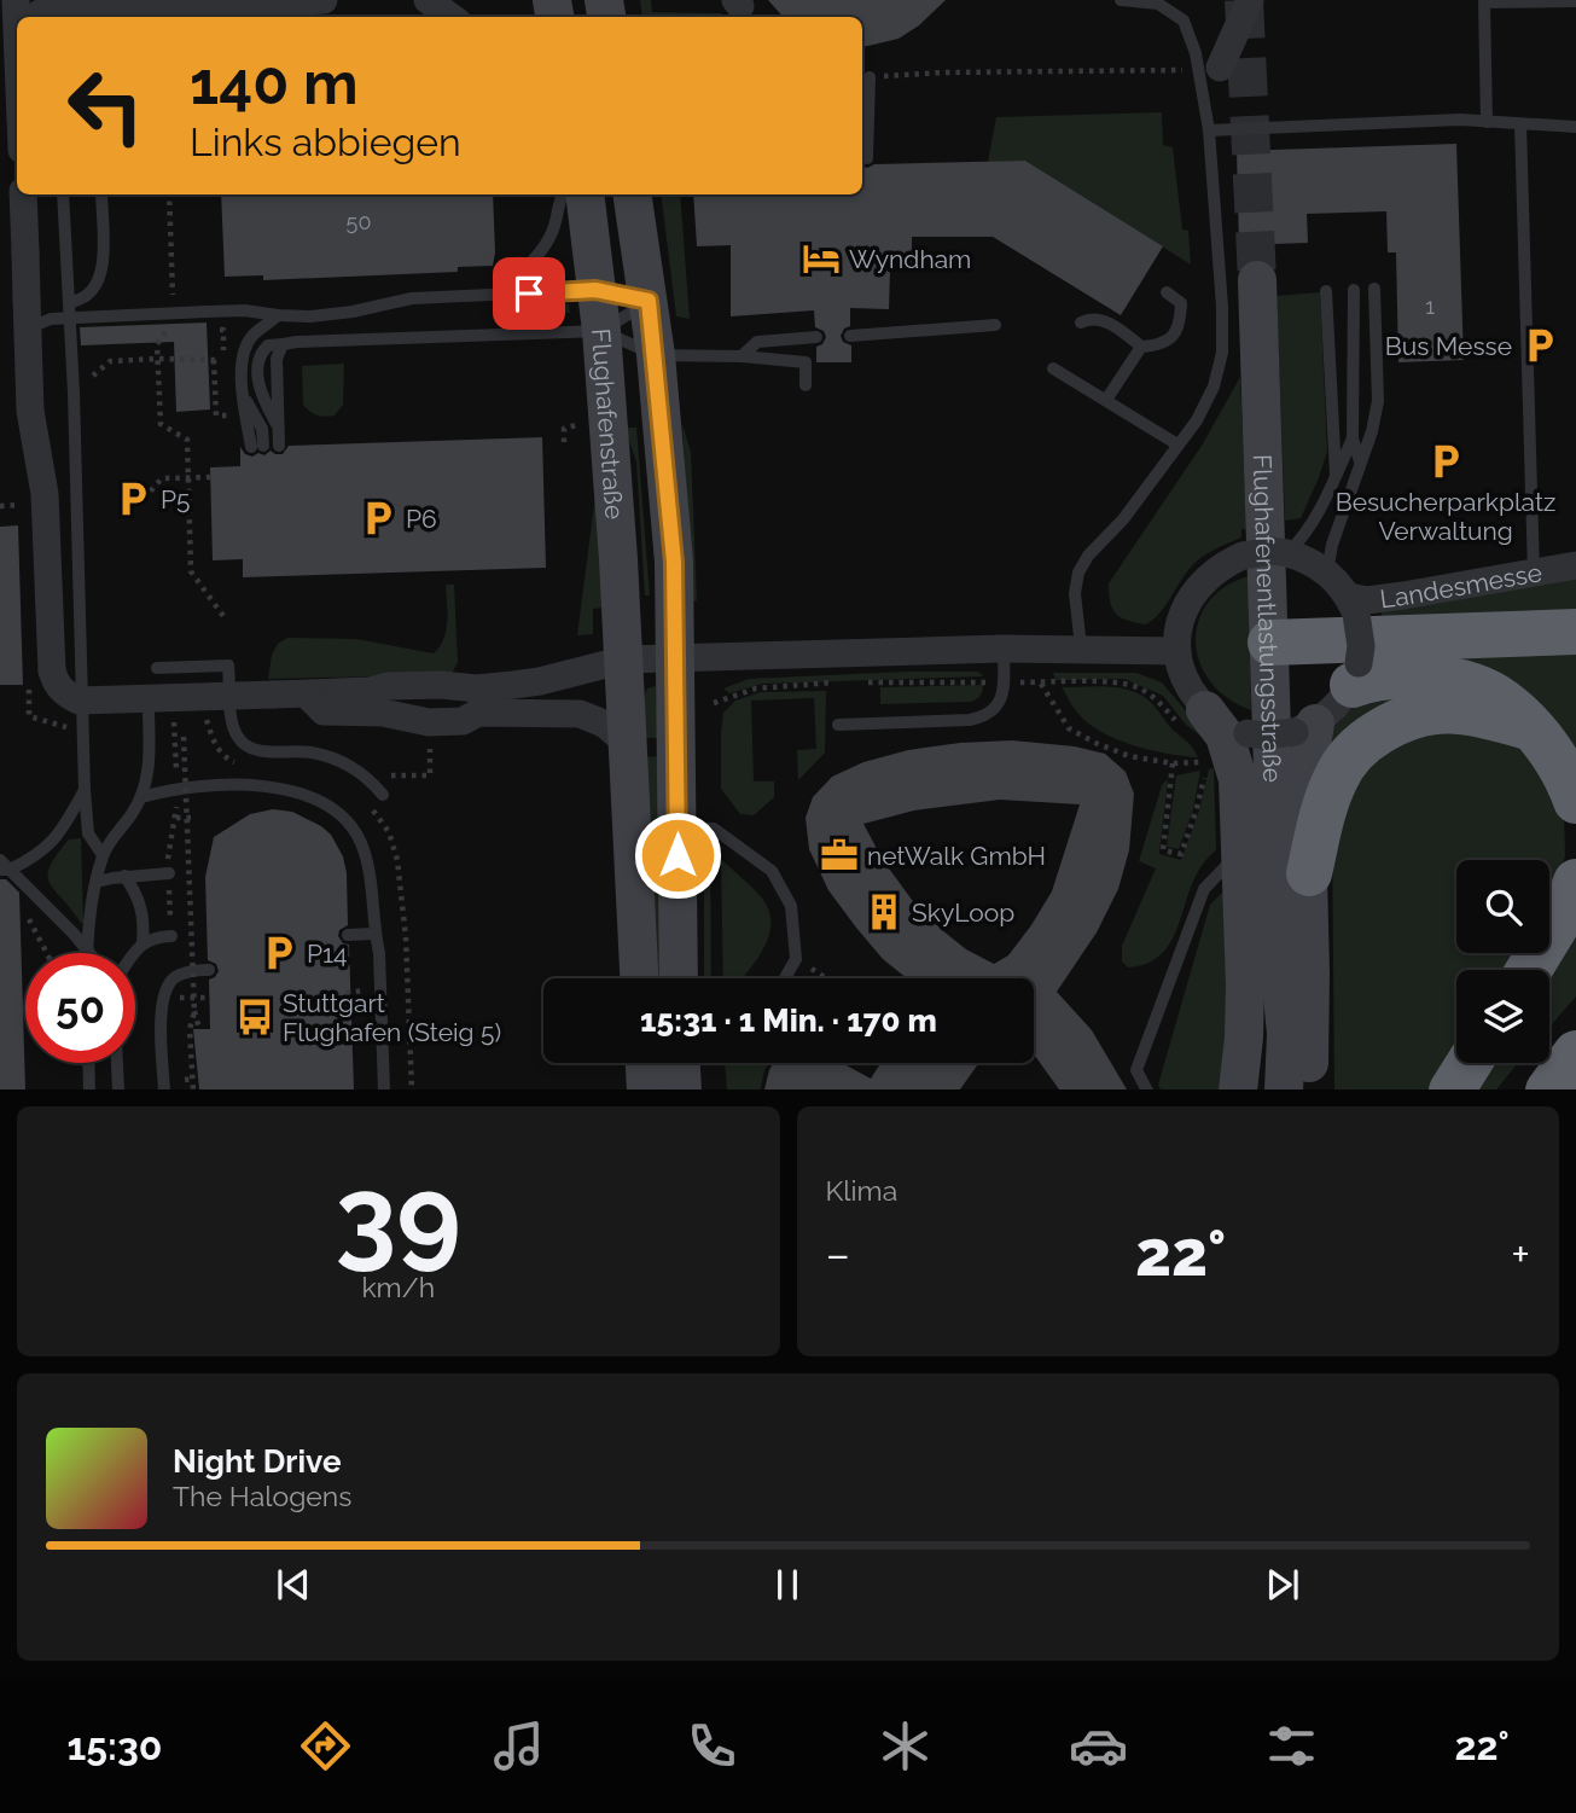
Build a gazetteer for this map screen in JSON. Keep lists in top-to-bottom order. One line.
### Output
{"streets":{"main road":["Flughafenstraße","Flughafenentlastungsstraße"],"street":["Landesmesse"]},"places":{"hotel":["Wyndham"],"parking":["Bus Messe","Besucherparkplatz Verwaltung","P5","P6","P14"],"office":["netWalk GmbH"],"building":["SkyLoop"],"bus stop":["Stuttgart Flughafen (Steig 5)"]},"house_numbers":["50","1"],"page":{"turn":["140 m","Links abbiegen"],"limit":"50","trip":"15:31 · 1 Min. · 170 m","tile":[["39","km/h"],"Klima"],"heat":["−","22°","+"],"song":["Night Drive","The Halogens"],"tabs":["15:30","22°"]}}
